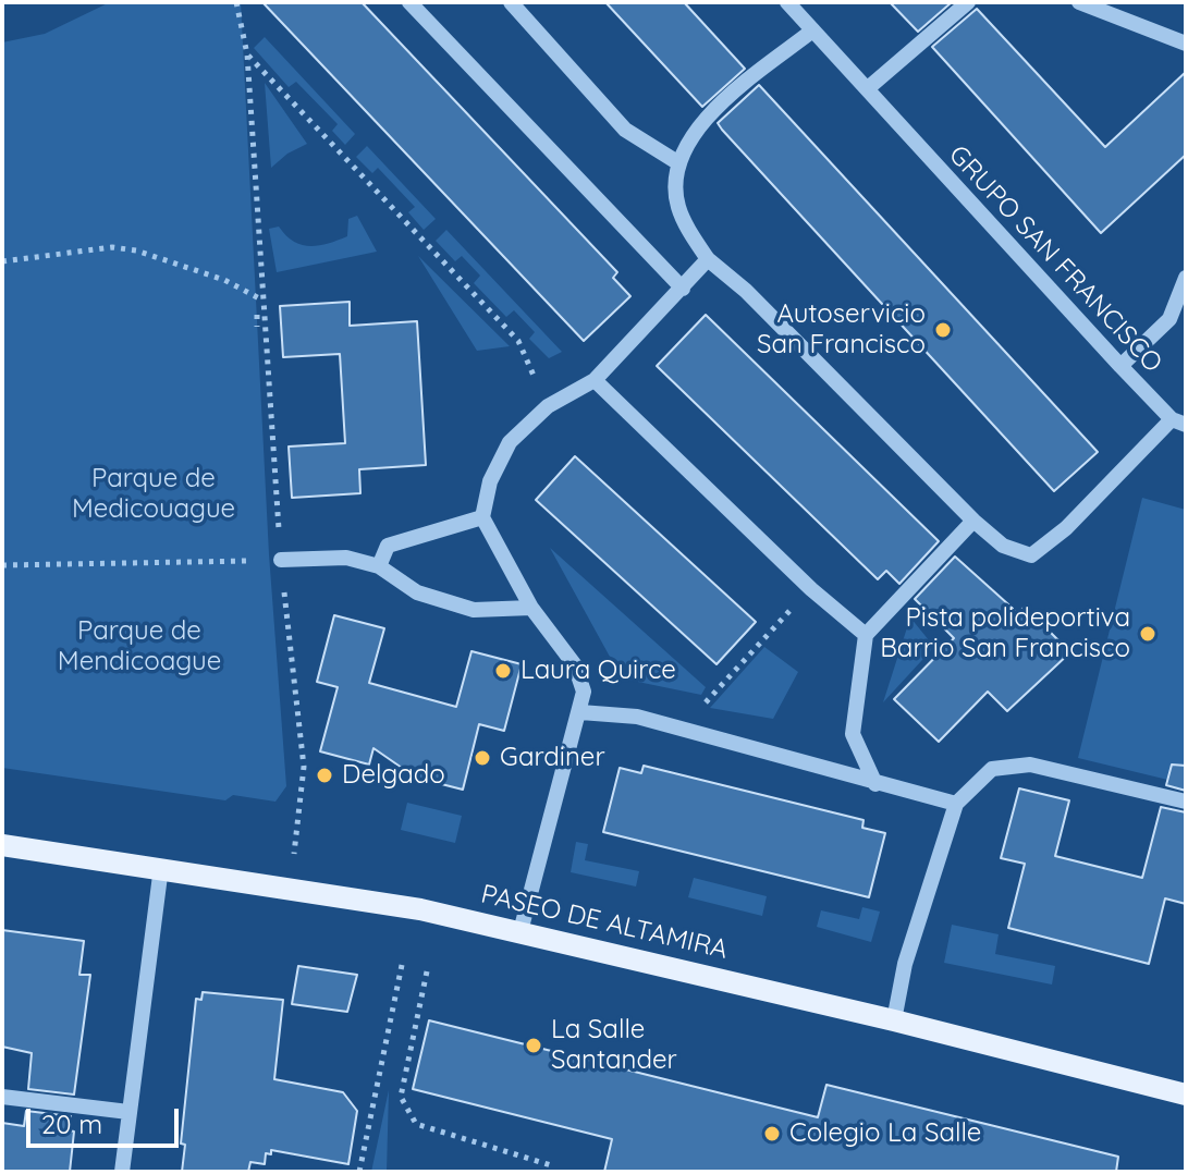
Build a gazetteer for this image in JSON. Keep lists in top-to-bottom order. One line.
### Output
{"streets":{"main road":["PASEO DE ALTAMIRA"],"street":["GRUPO SAN FRANCISCO"]},"parks":["Parque de Medicouague","Parque de Mendicoague"],"places":["Autoservicio San Francisco","Pista polideportiva Barrio San Francisco","Laura Quirce","Gardiner","Delgado","La Salle Santander","Colegio La Salle"],"scale_bar":"20 m"}
